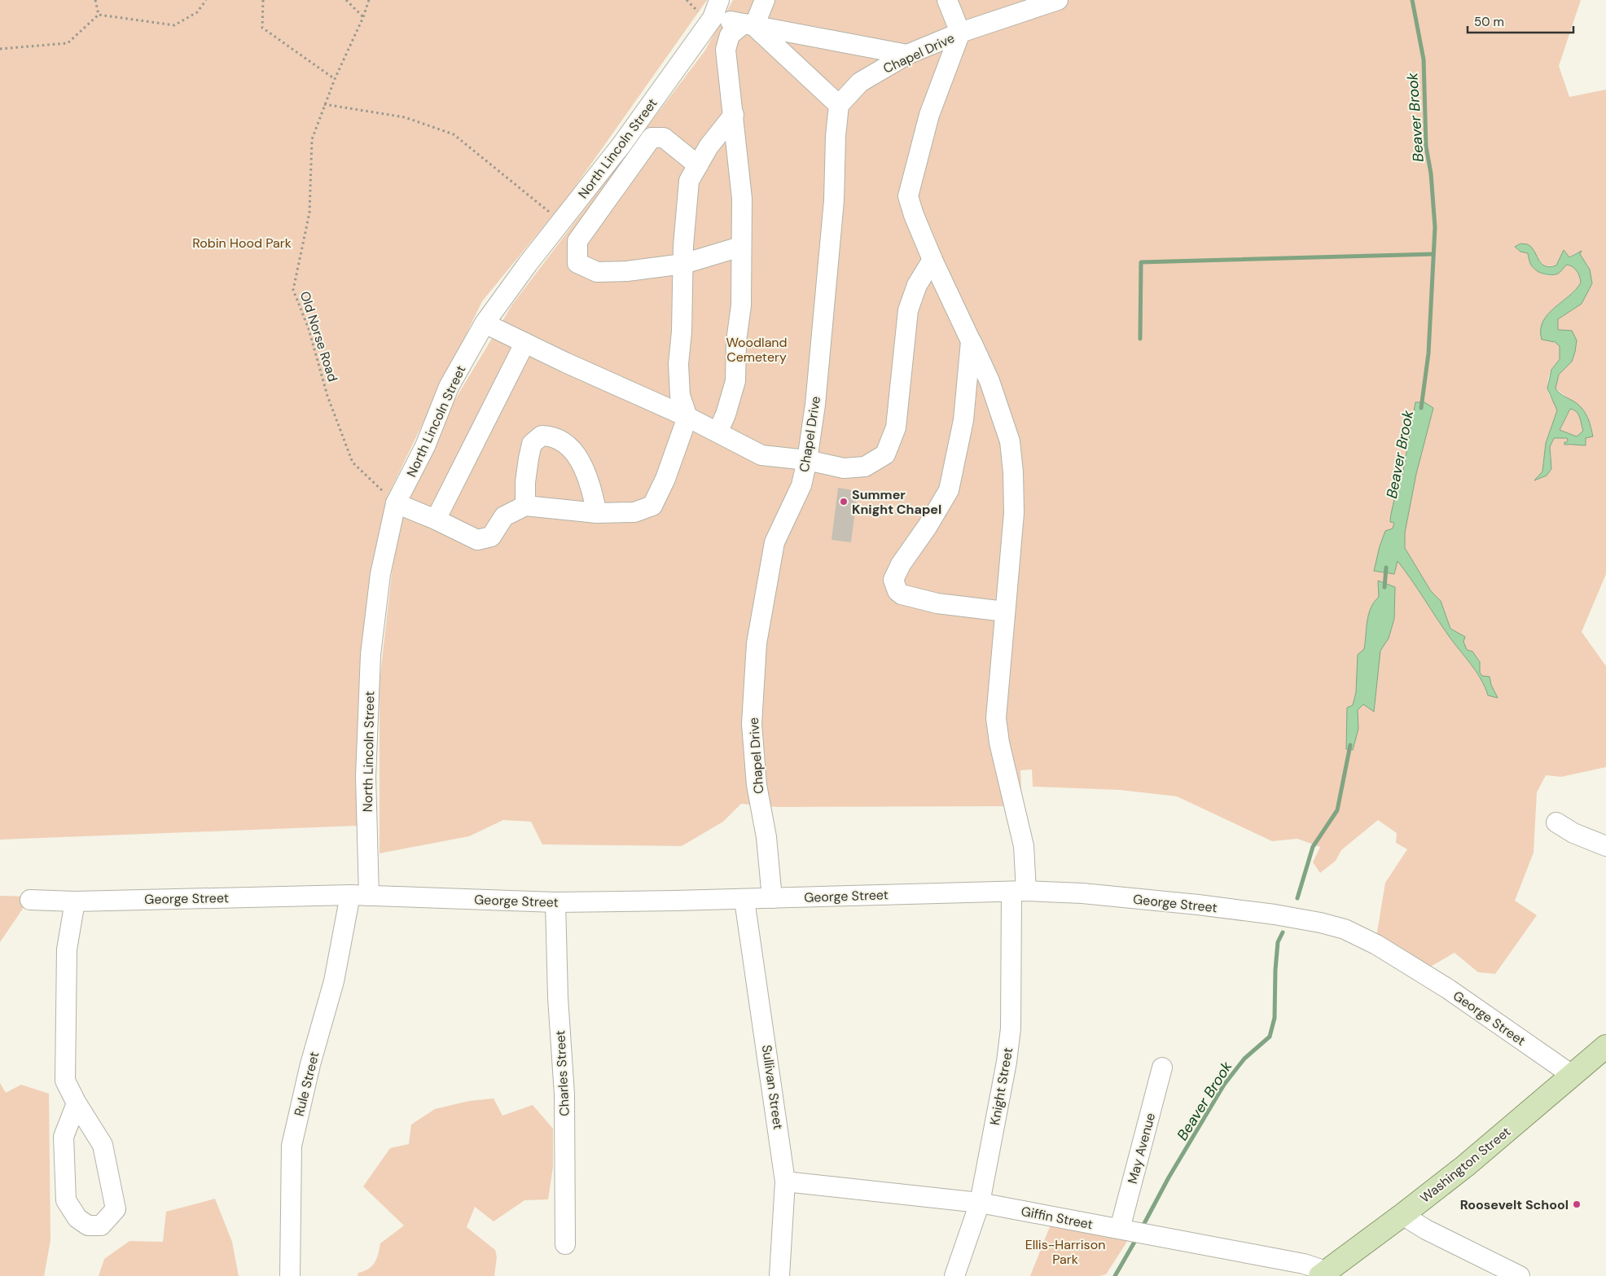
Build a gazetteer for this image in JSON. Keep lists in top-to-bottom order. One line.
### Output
{"streets":{"main road":["Washington Street"],"street":["Chapel Drive","North Lincoln Street","George Street","Charles Street","Rule Street","Knight Street","Sullivan Street","May Avenue","Giffin Street"],"path":["Old Norse Road"]},"crossings":[["Chapel Drive","George Street"],["Chapel Drive","Knight Street"],["North Lincoln Street","Old Norse Road"],["North Lincoln Street","George Street"],["North Lincoln Street","Rule Street"],["George Street","Charles Street"],["George Street","Rule Street"],["George Street","Knight Street"],["George Street","Sullivan Street"],["George Street","Washington Street"],["Knight Street","Giffin Street"],["Sullivan Street","Giffin Street"],["May Avenue","Giffin Street"],["Washington Street","Giffin Street"]],"water":["Beaver Brook"],"parks":["Robin Hood Park","Woodland Cemetery","Ellis-Harrison Park"],"places":["Summer Knight Chapel","Roosevelt School"],"scale_bar":"50 m"}
